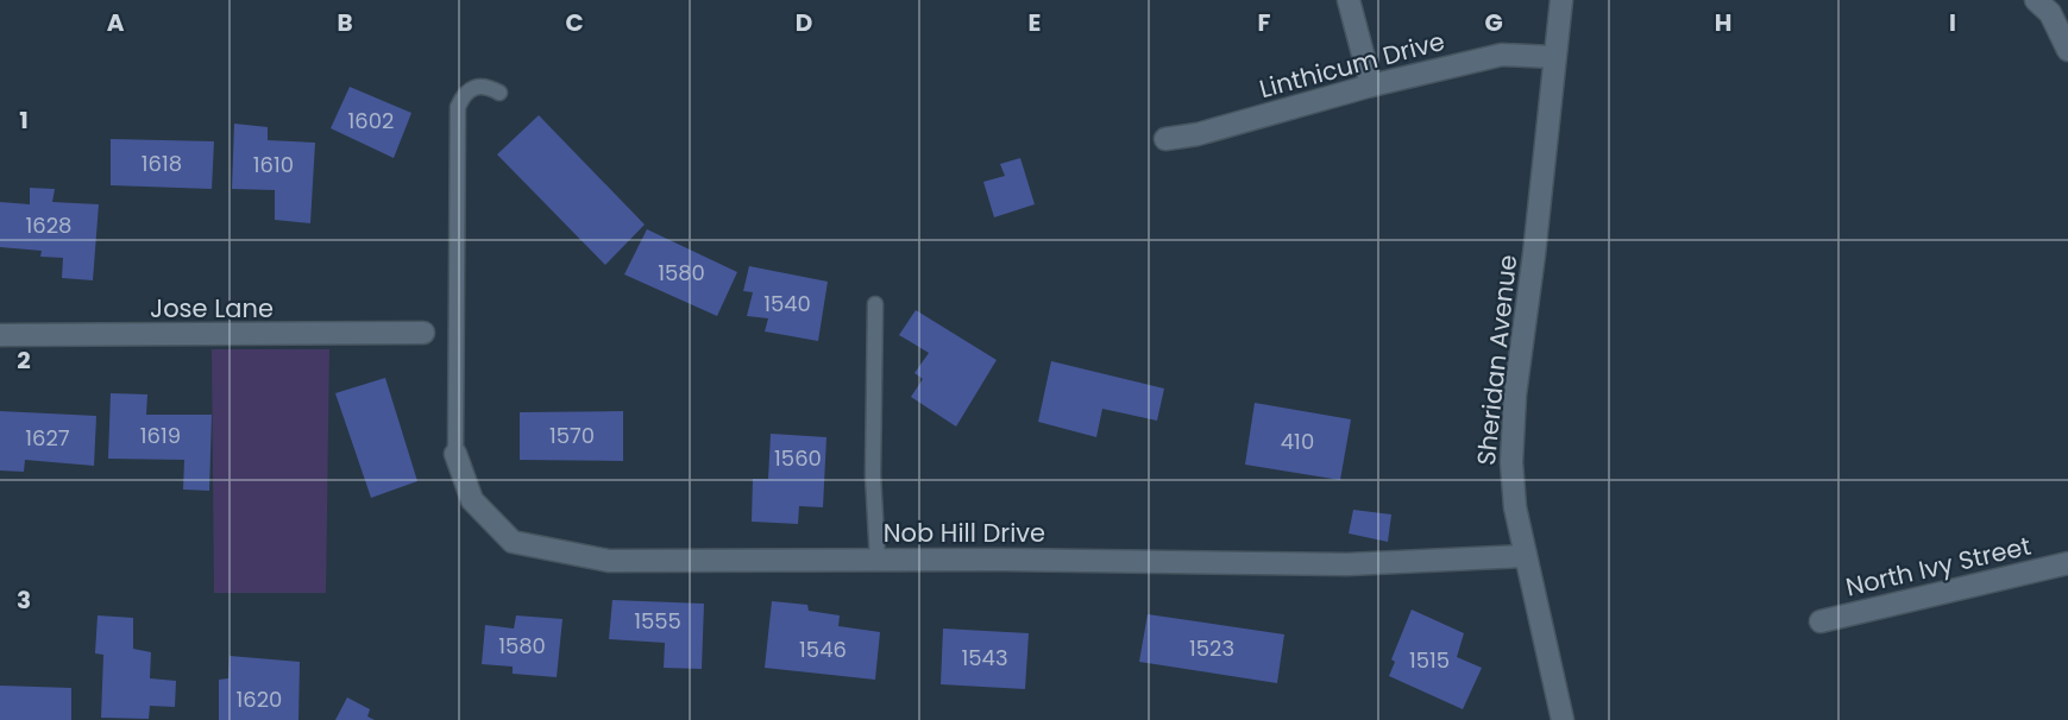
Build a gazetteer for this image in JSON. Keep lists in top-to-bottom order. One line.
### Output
{"streets":{"street":["Linthicum Drive","Jose Lane","Sheridan Avenue","Nob Hill Drive","North Ivy Street"]},"crossings":[["Linthicum Drive","Sheridan Avenue"],["Sheridan Avenue","Nob Hill Drive"]],"house_numbers":["1602","1618","1610","1628","1580","1540","1619","1570","1627","410","1560","1555","1580","1523","1546","1543","1515","1620"],"grid":{"columns":["A","B","C","D","E","F","G","H","I"],"rows":["1","2","3"]}}
